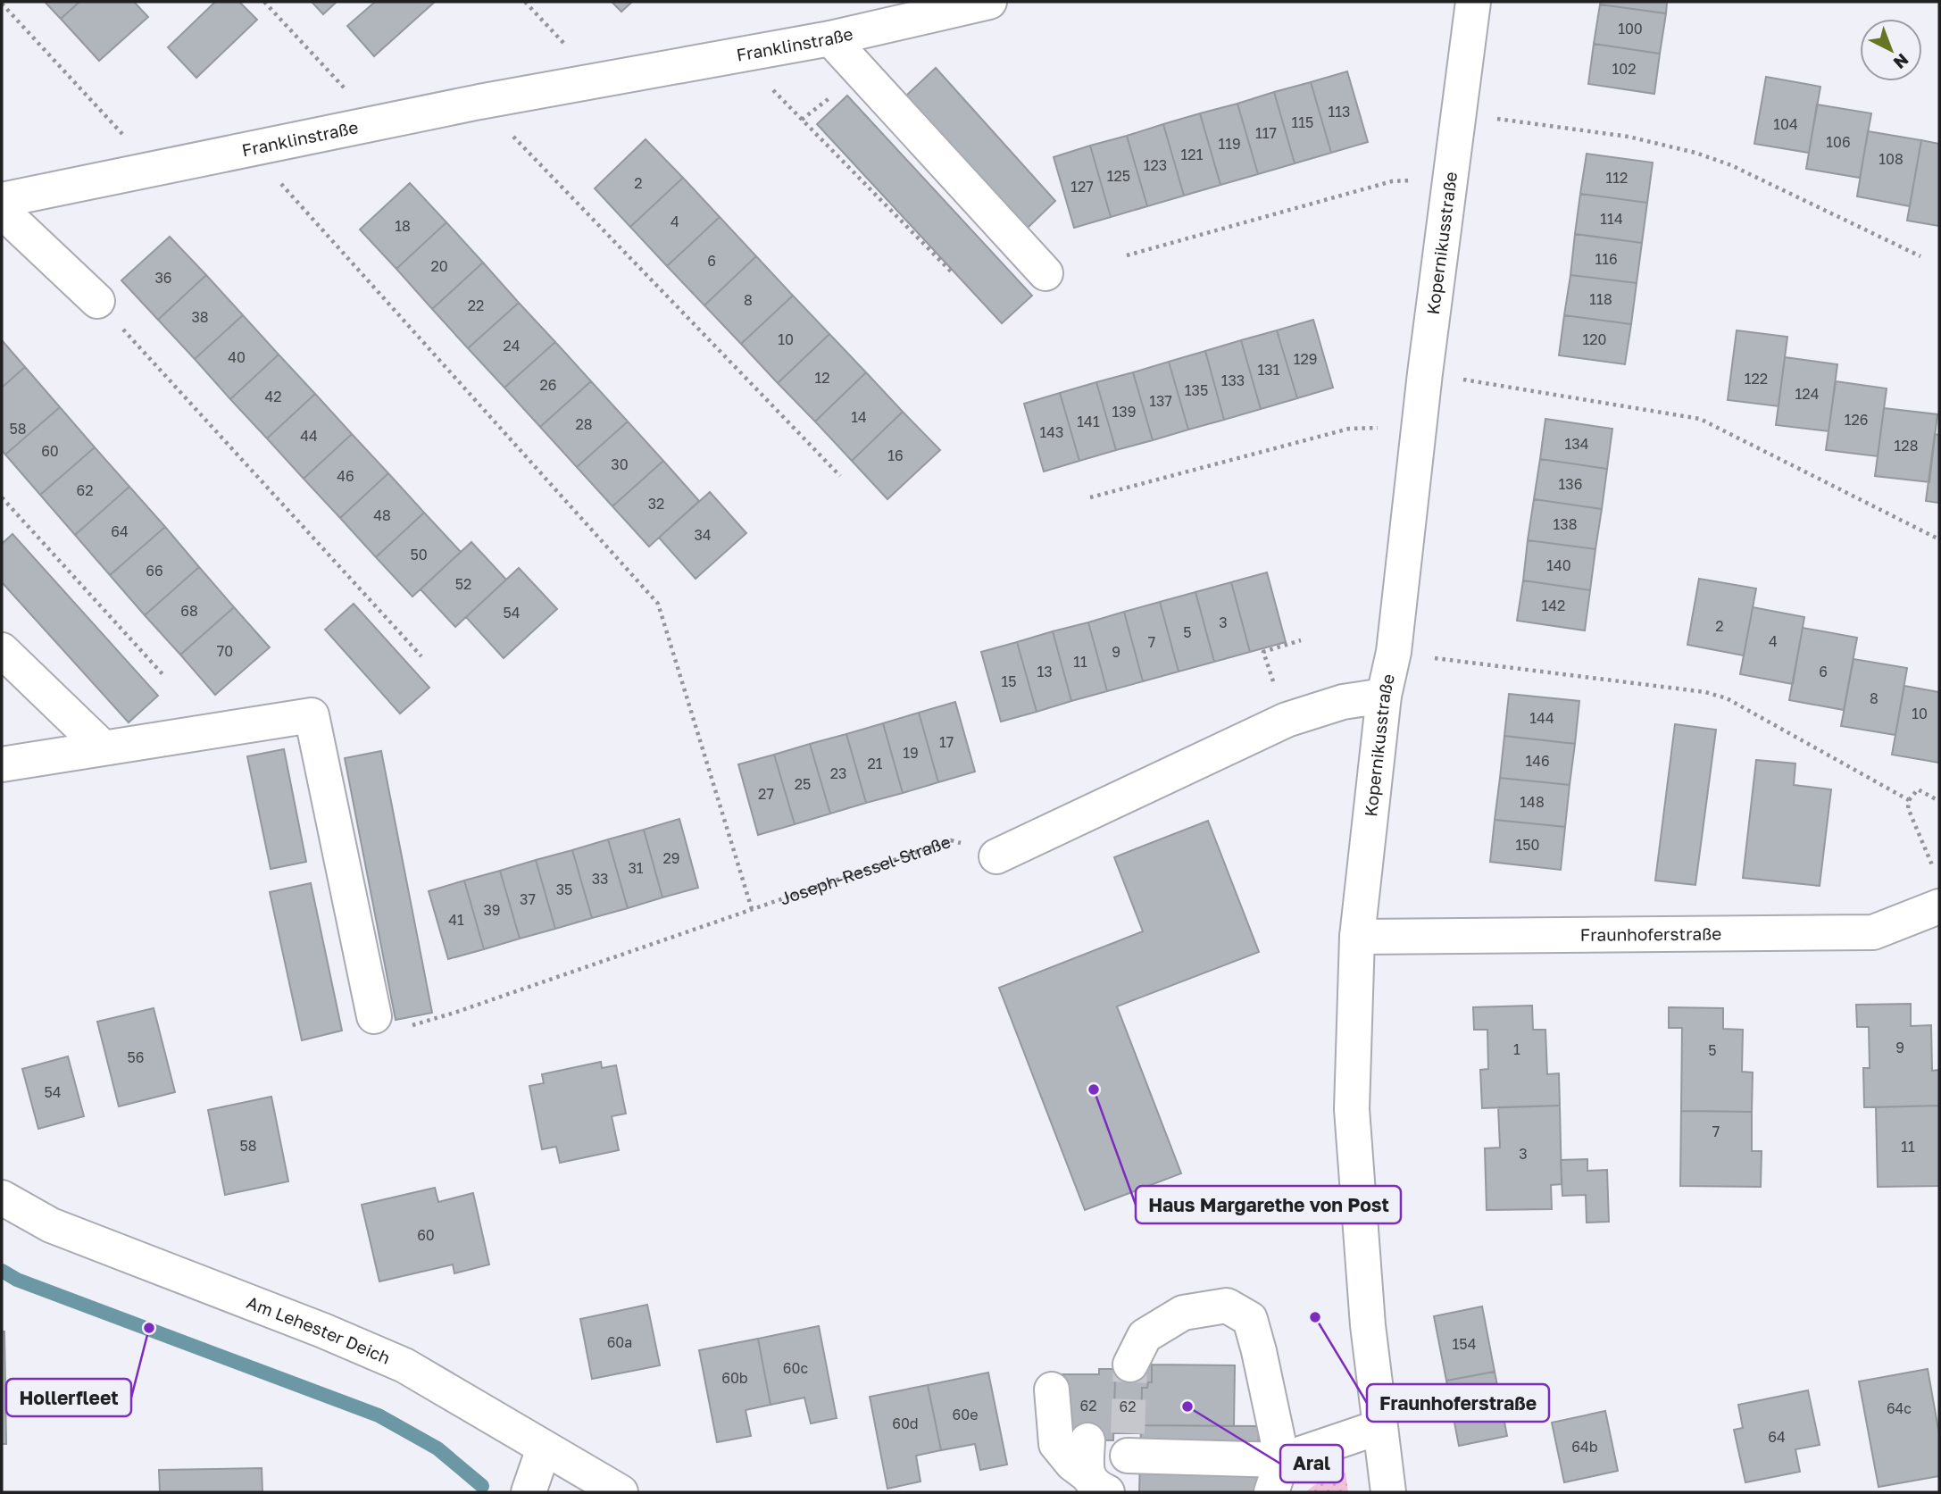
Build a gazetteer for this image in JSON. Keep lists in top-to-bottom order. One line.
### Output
{"streets":{"street":["Franklinstraße","Kopernikusstraße","Fraunhoferstraße","Am Lehester Deich"],"path":["Joseph-Ressel-Straße"]},"crossings":[["Kopernikusstraße","Fraunhoferstraße"]],"places":["Haus Margarethe von Post","Fraunhoferstraße","Hollerfleet","Aral"],"house_numbers":["100","102","113","115","104","117","106","119","121","108","123","125","112","2","127","114","4","18","116","6","20","36","118","8","22","38","10","120","24","40","129","131","12","122","133","26","135","124","42","137","139","14","126","141","28","58","143","44","134","128","60","16","30","46","136","62","32","48","138","64","34","50","140","66","52","142","68","54","3","2","5","4","7","70","9","11","13","6","15","8","10","144","17","19","146","21","23","25","27","148","150","29","31","33","35","37","39","41","9","1","5","56","54","7","58","11","3","60","60a","154","60c","60b","62","62","64c","60e","60d","64","64b"],"north":"bottom right"}
